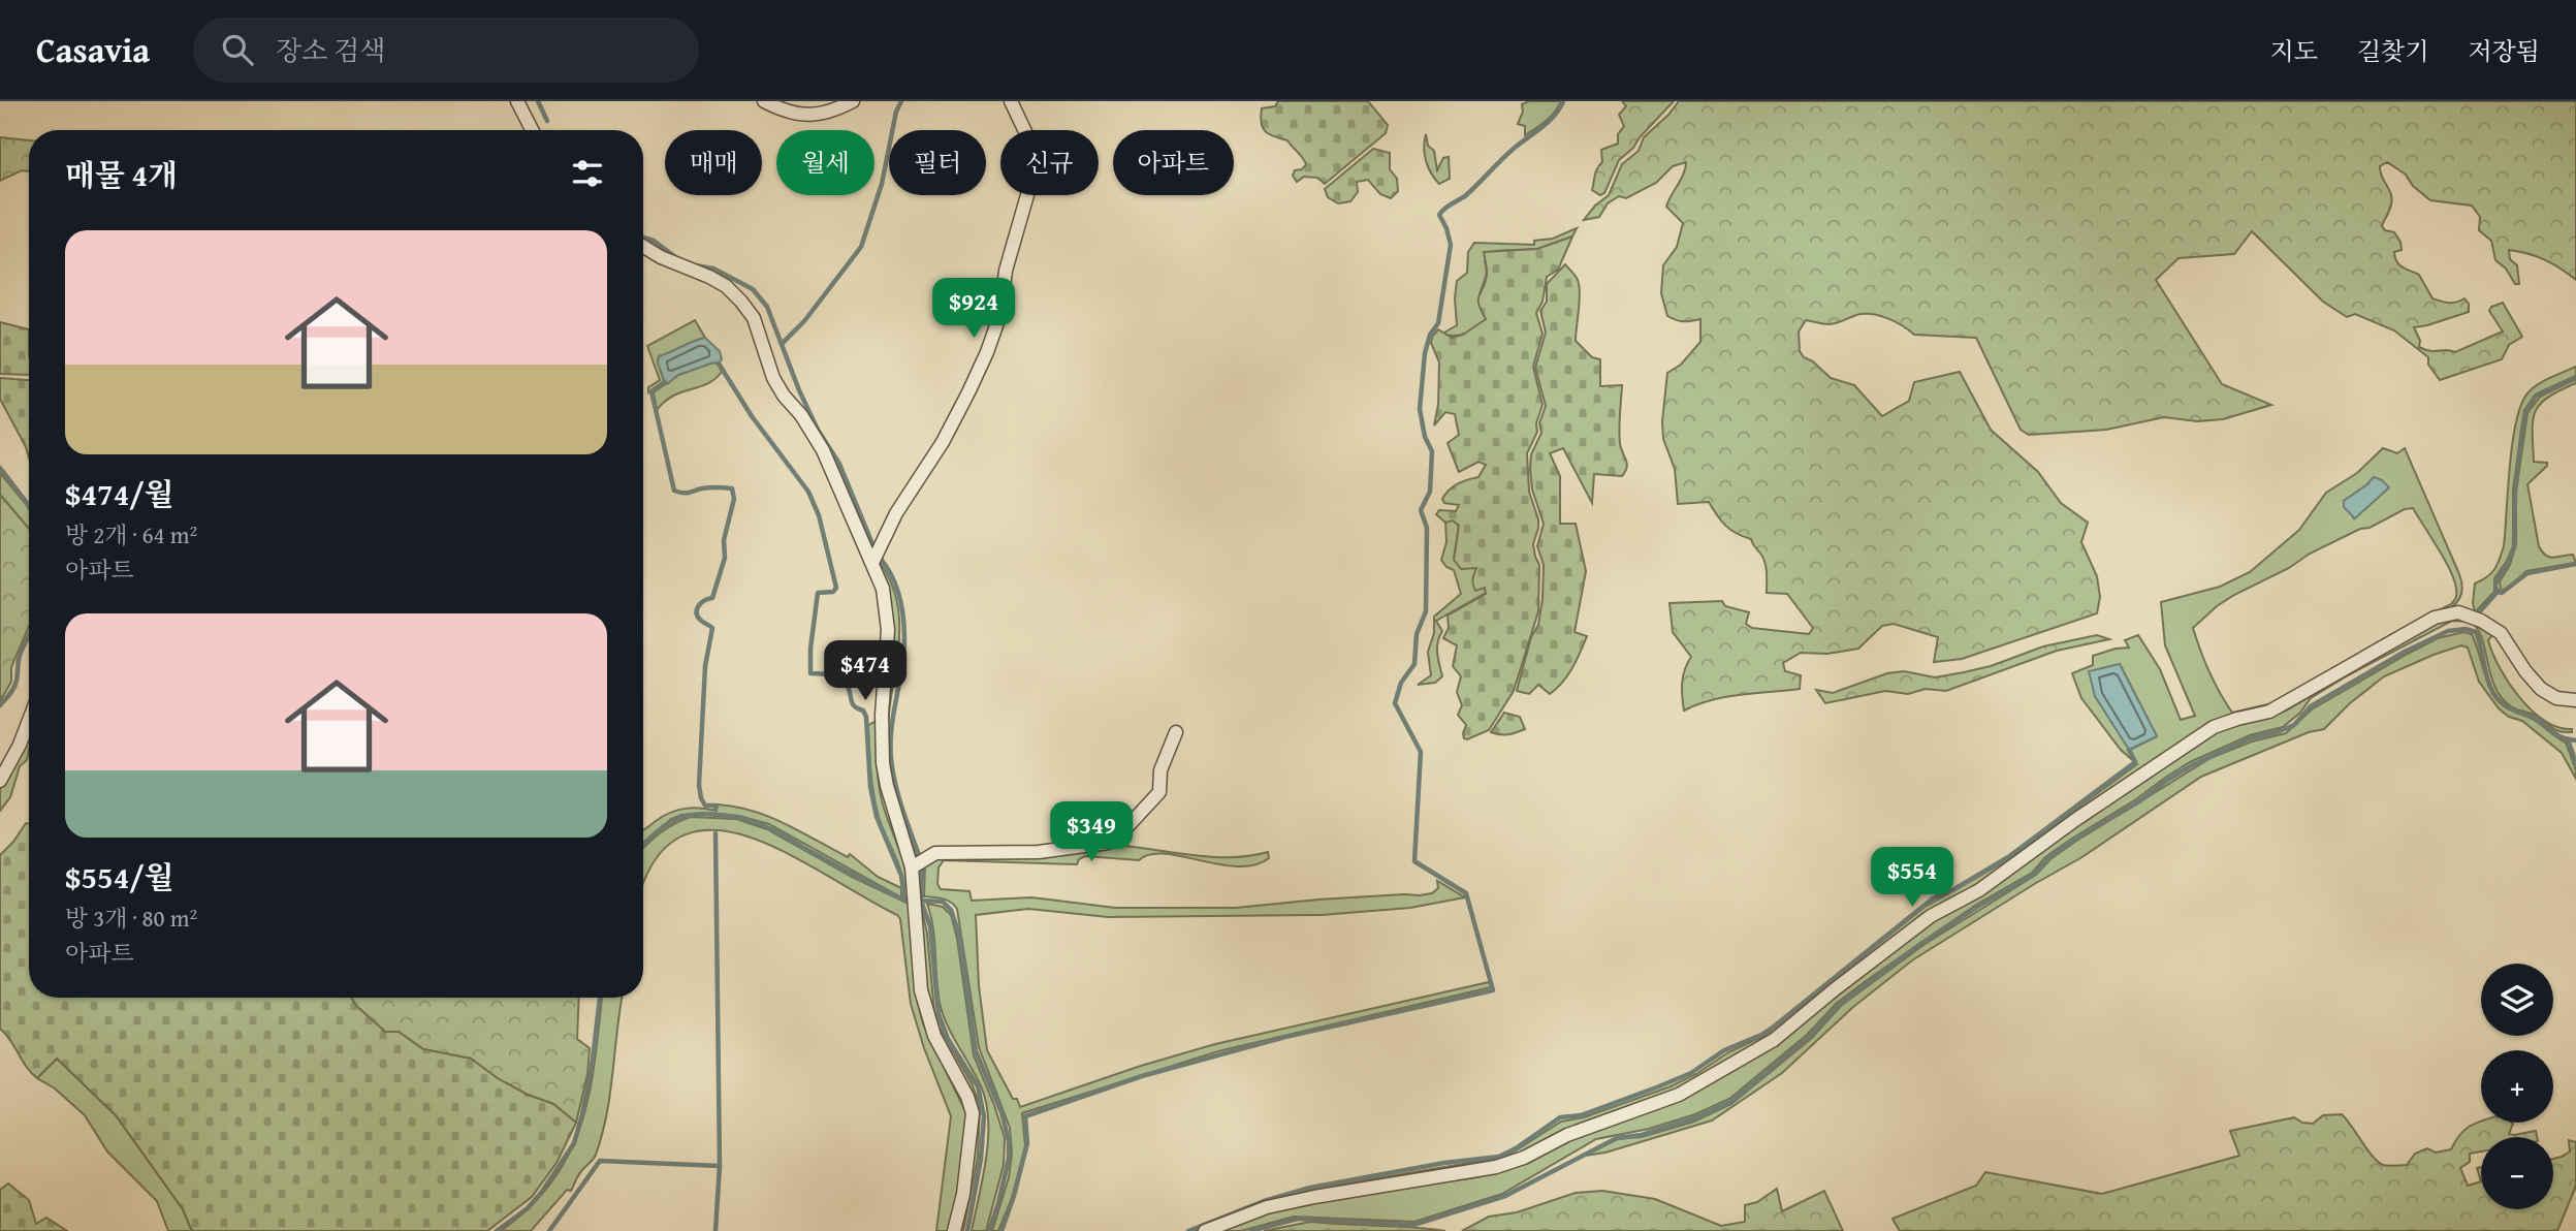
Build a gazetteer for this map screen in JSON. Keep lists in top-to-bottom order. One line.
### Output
{"page":{"header":"Casavia","search":"장소 검색","nav":["지도","길찾기","저장됨"],"chip":["매매","월세","필터","신규","아파트"],"heading":"매물 4개","list":[{"name":"$474/월","note":"방 2개 · 64 m² · 아파트"},{"name":"$554/월","note":"방 3개 · 80 m² · 아파트"}],"price":["$924","$474","$349","$554"],"map_buttons":["+","−"]}}
